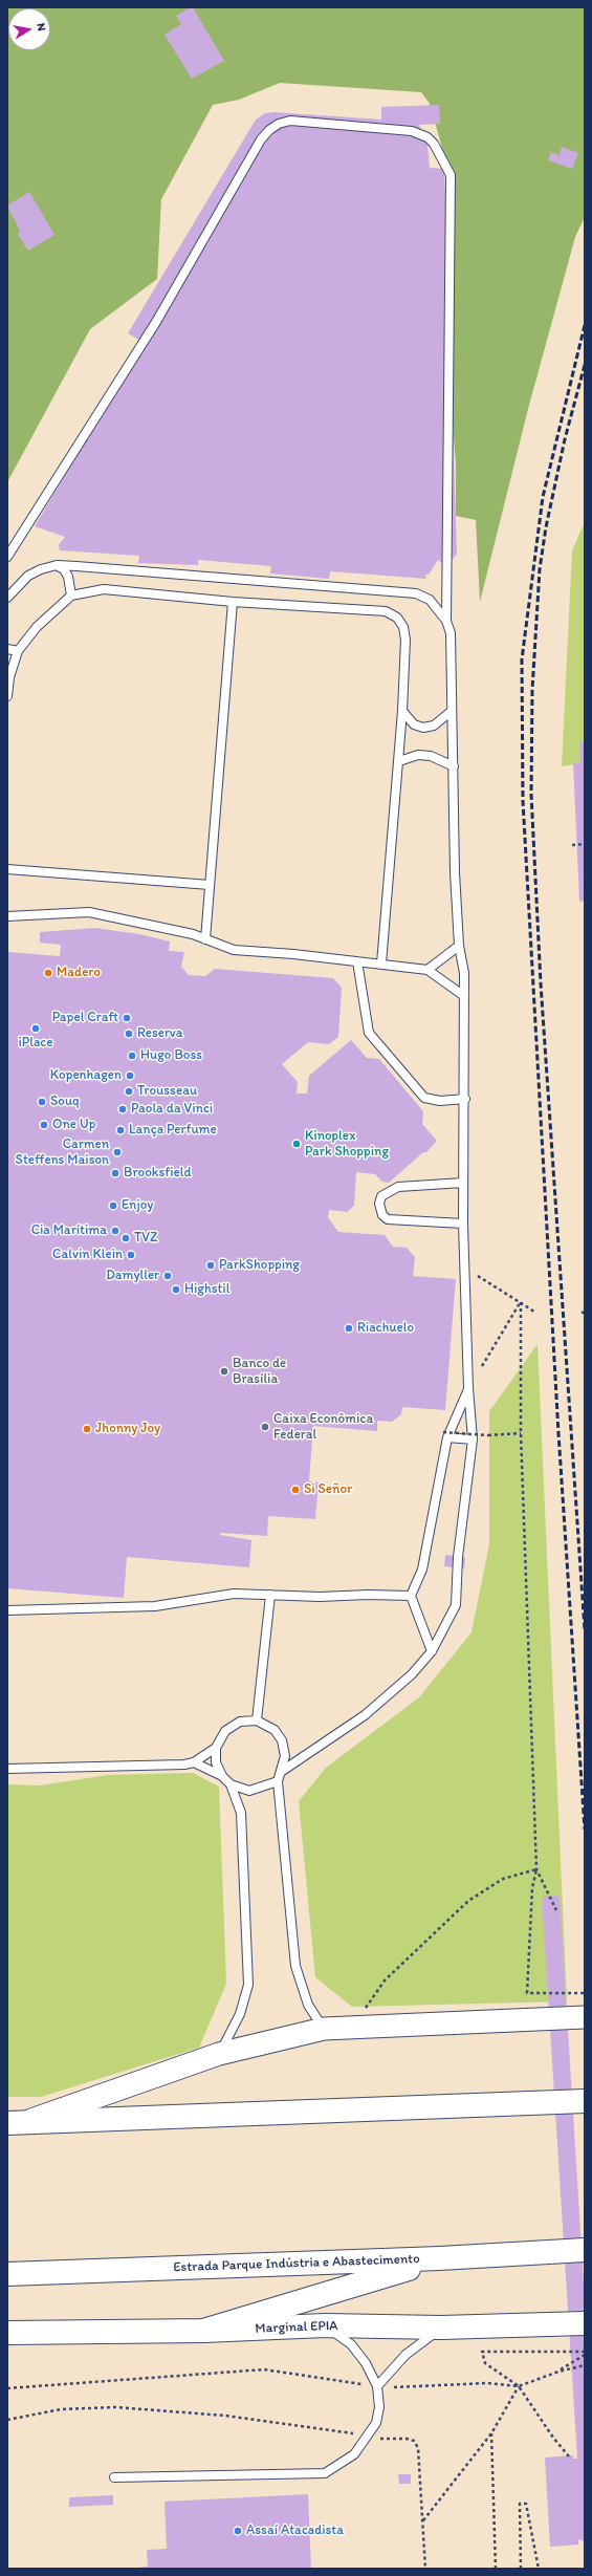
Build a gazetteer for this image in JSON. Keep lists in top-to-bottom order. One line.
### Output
{"streets":{"main road":["Estrada Parque Indústria e Abastecimento","Marginal EPIA"]},"places":["Madero","Papel Craft","iPlace","Reserva","Hugo Boss","Kopenhagen","Trousseau","Souq","Paola da Vinci","One Up","Lança Perfume","Kinoplex Park Shopping","Carmen Steffens Maison","Brooksfield","Enjoy","Cia Marítima","TVZ","Calvin Klein","ParkShopping","Damyller","Highstil","Riachuelo","Banco de Brasília","Caixa Econômica Federal","Jhonny Joy","Si Señor","Assaí Atacadista"],"north":"right"}
